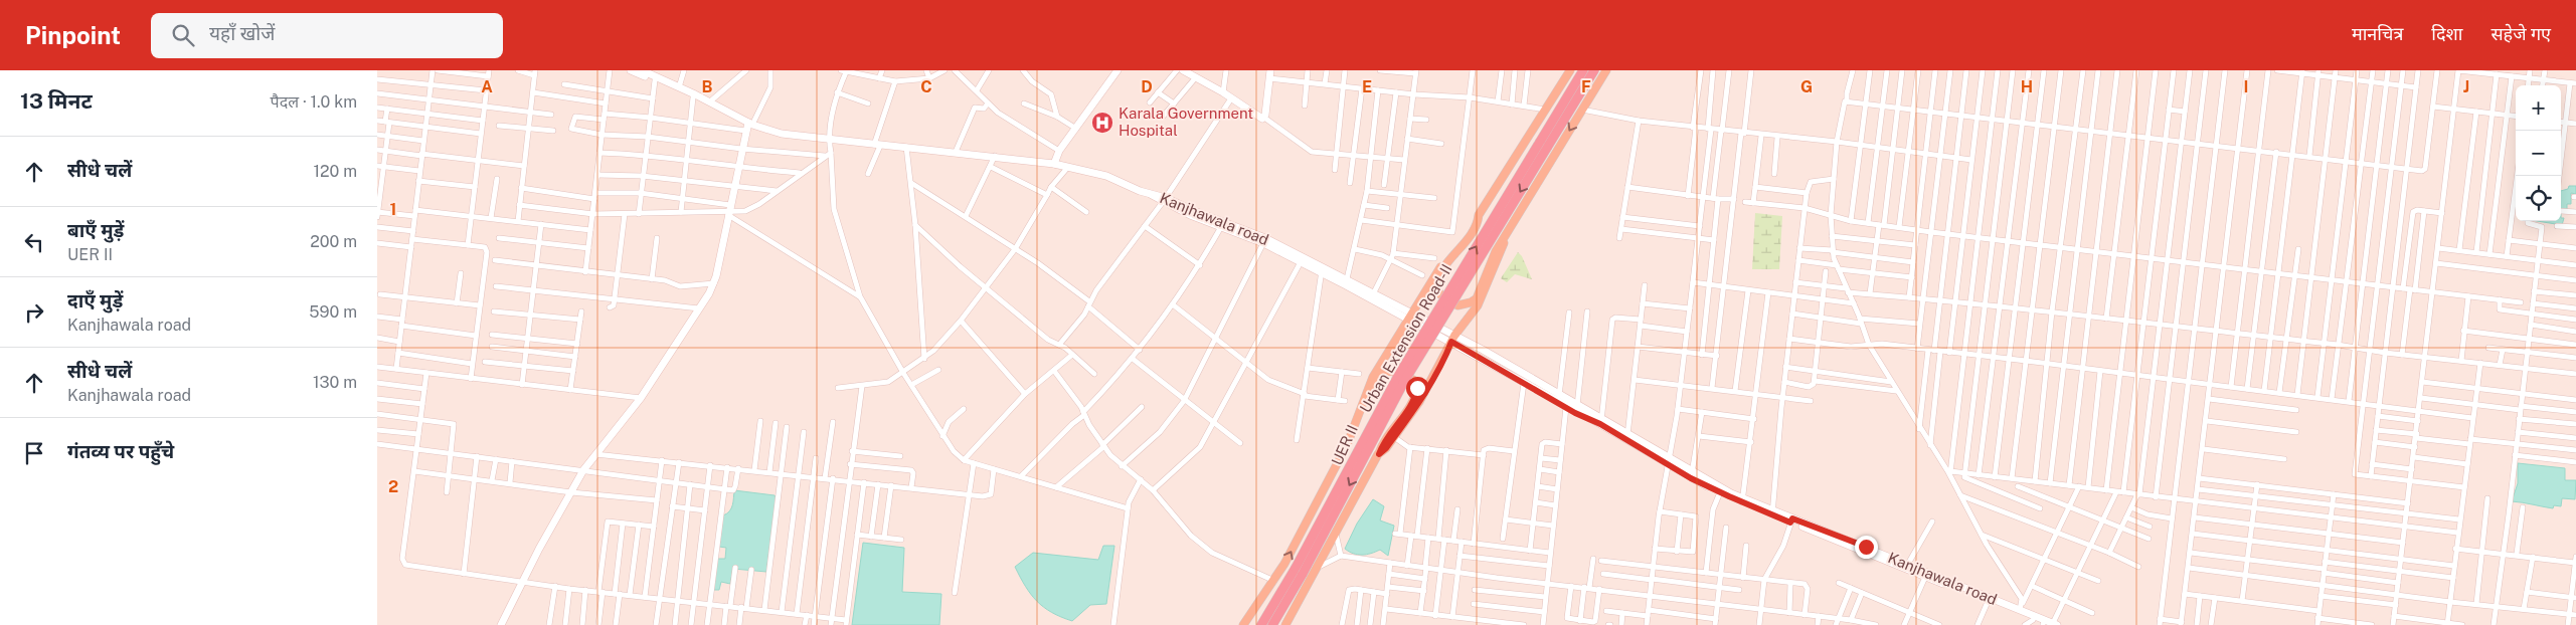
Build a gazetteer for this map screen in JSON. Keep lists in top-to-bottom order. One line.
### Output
{"streets":{"highway":["Urban Extension Road-II"],"main road":["Kanjhawala road","UER II"]},"crossings":[["Kanjhawala road","UER II"]],"places":{"hospital":["Karala Government Hospital"]},"page":{"header":"Pinpoint","search":"यहाँ खोजें","nav":["मानचित्र","दिशा","सहेजे गए"],"heading":["13 मिनट","पैदल · 1.0 km"],"map_buttons":["+","−"],"list":[["सीधे चलें","120 m"],["बाएँ मुड़ें","UER II","200 m"],["दाएँ मुड़ें","Kanjhawala road","590 m"],["सीधे चलें","Kanjhawala road","130 m"],"गंतव्य पर पहुँचे"]},"grid":{"columns":["A","B","C","D","E","F","G","H","I","J"],"rows":["1","2"]}}
